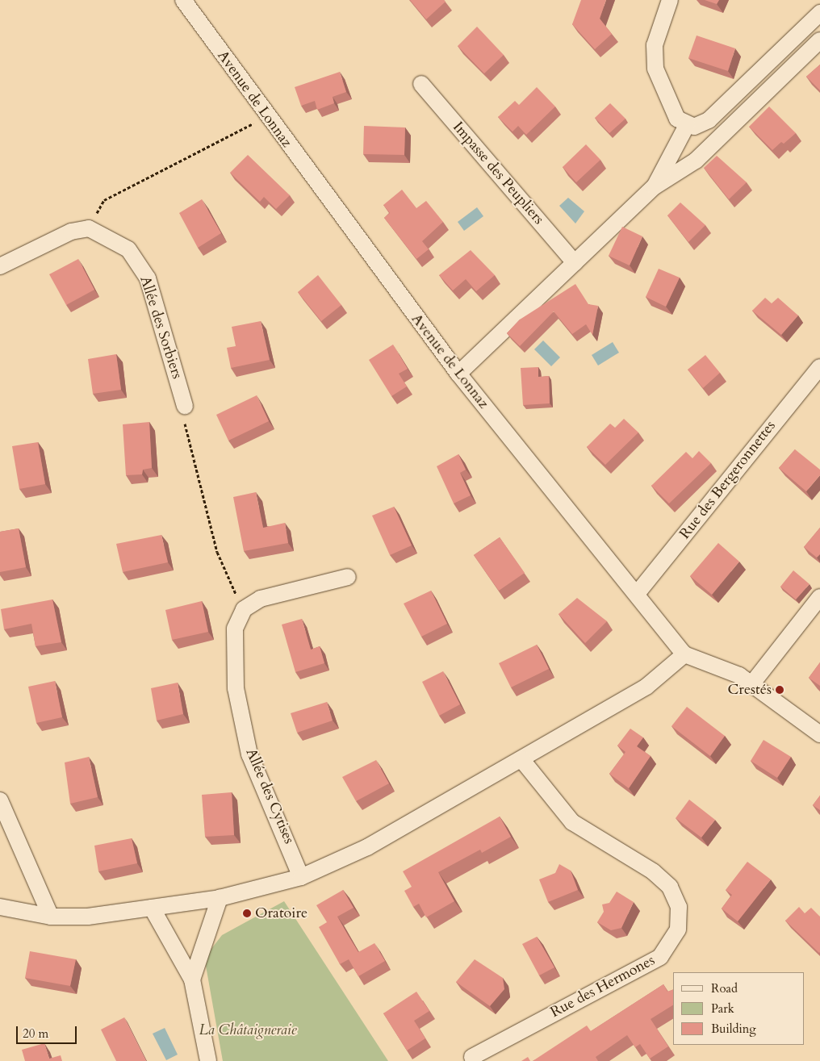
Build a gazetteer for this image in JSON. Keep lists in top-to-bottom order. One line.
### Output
{"streets":{"street":["Avenue de Lonnaz","Impasse des Peupliers","Allée des Sorbiers","Rue des Bergeronnettes","Allée des Cytises","Rue des Hermones"]},"crossings":[["Avenue de Lonnaz","Rue des Bergeronnettes"]],"parks":["La Châtaigneraie"],"places":["Crestés","Oratoire"],"legend":["Road","Park","Building"],"scale_bar":"20 m"}
